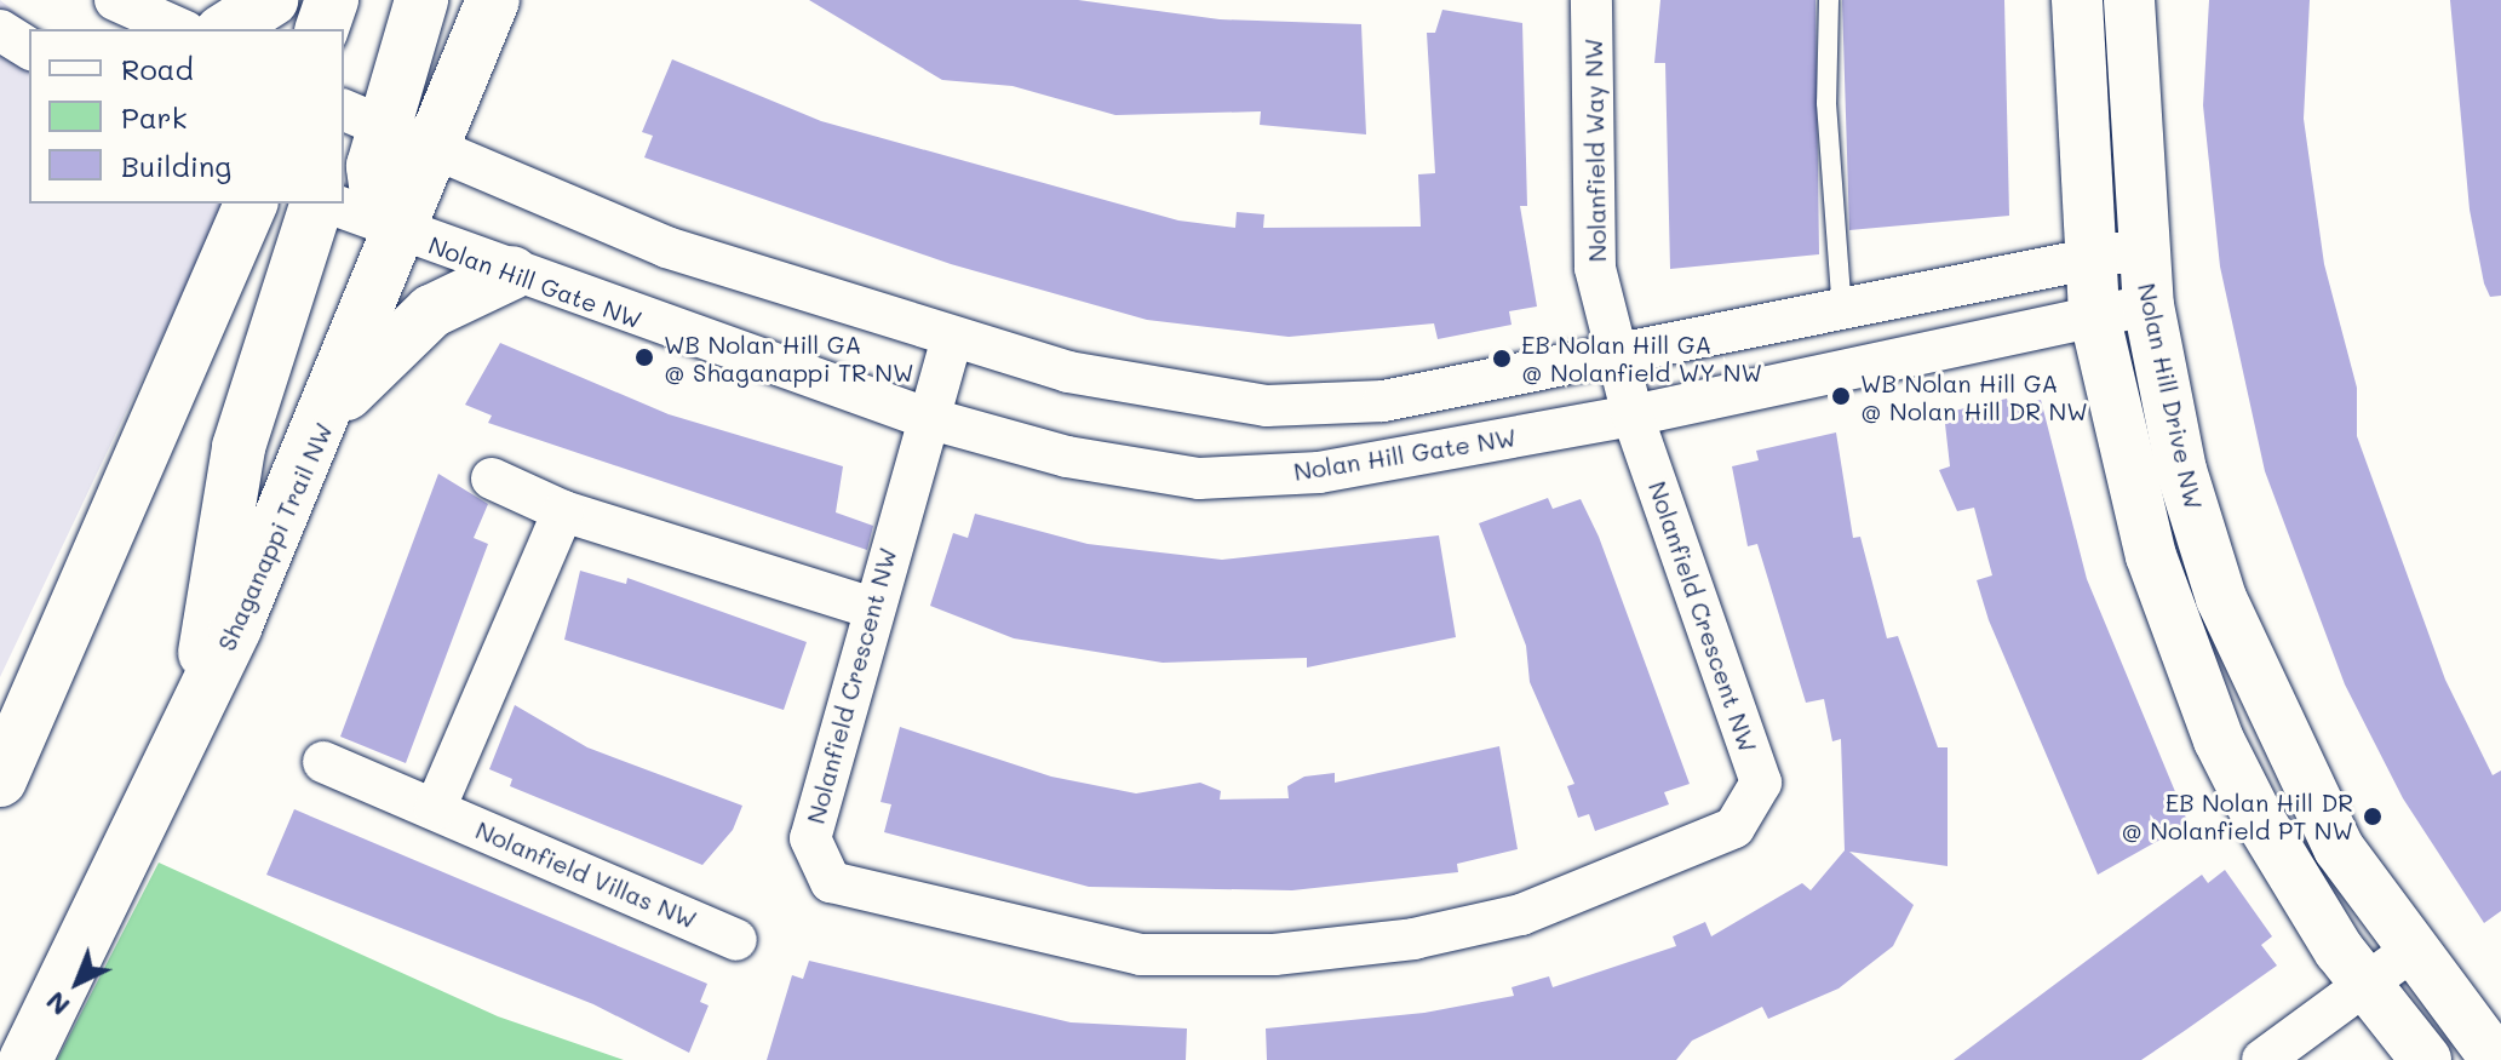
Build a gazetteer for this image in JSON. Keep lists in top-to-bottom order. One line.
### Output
{"streets":{"main road":["Shaganappi Trail NW"],"street":["Nolanfield Way NW","Nolan Hill Gate NW","Nolan Hill Drive NW","Nolanfield Crescent NW","Nolanfield Villas NW"]},"crossings":[["Nolanfield Way NW","Nolanfield Crescent NW"],["Nolan Hill Gate NW","Nolan Hill Drive NW"],["Nolan Hill Gate NW","Shaganappi Trail NW"],["Nolan Hill Gate NW","Nolanfield Crescent NW"]],"places":["WB Nolan Hill GA @ Shaganappi TR NW","EB Nolan Hill GA @ Nolanfield WY NW","WB Nolan Hill GA @ Nolan Hill DR NW","EB Nolan Hill DR @ Nolanfield PT NW"],"legend":["Road","Park","Building"],"north":"bottom left"}
